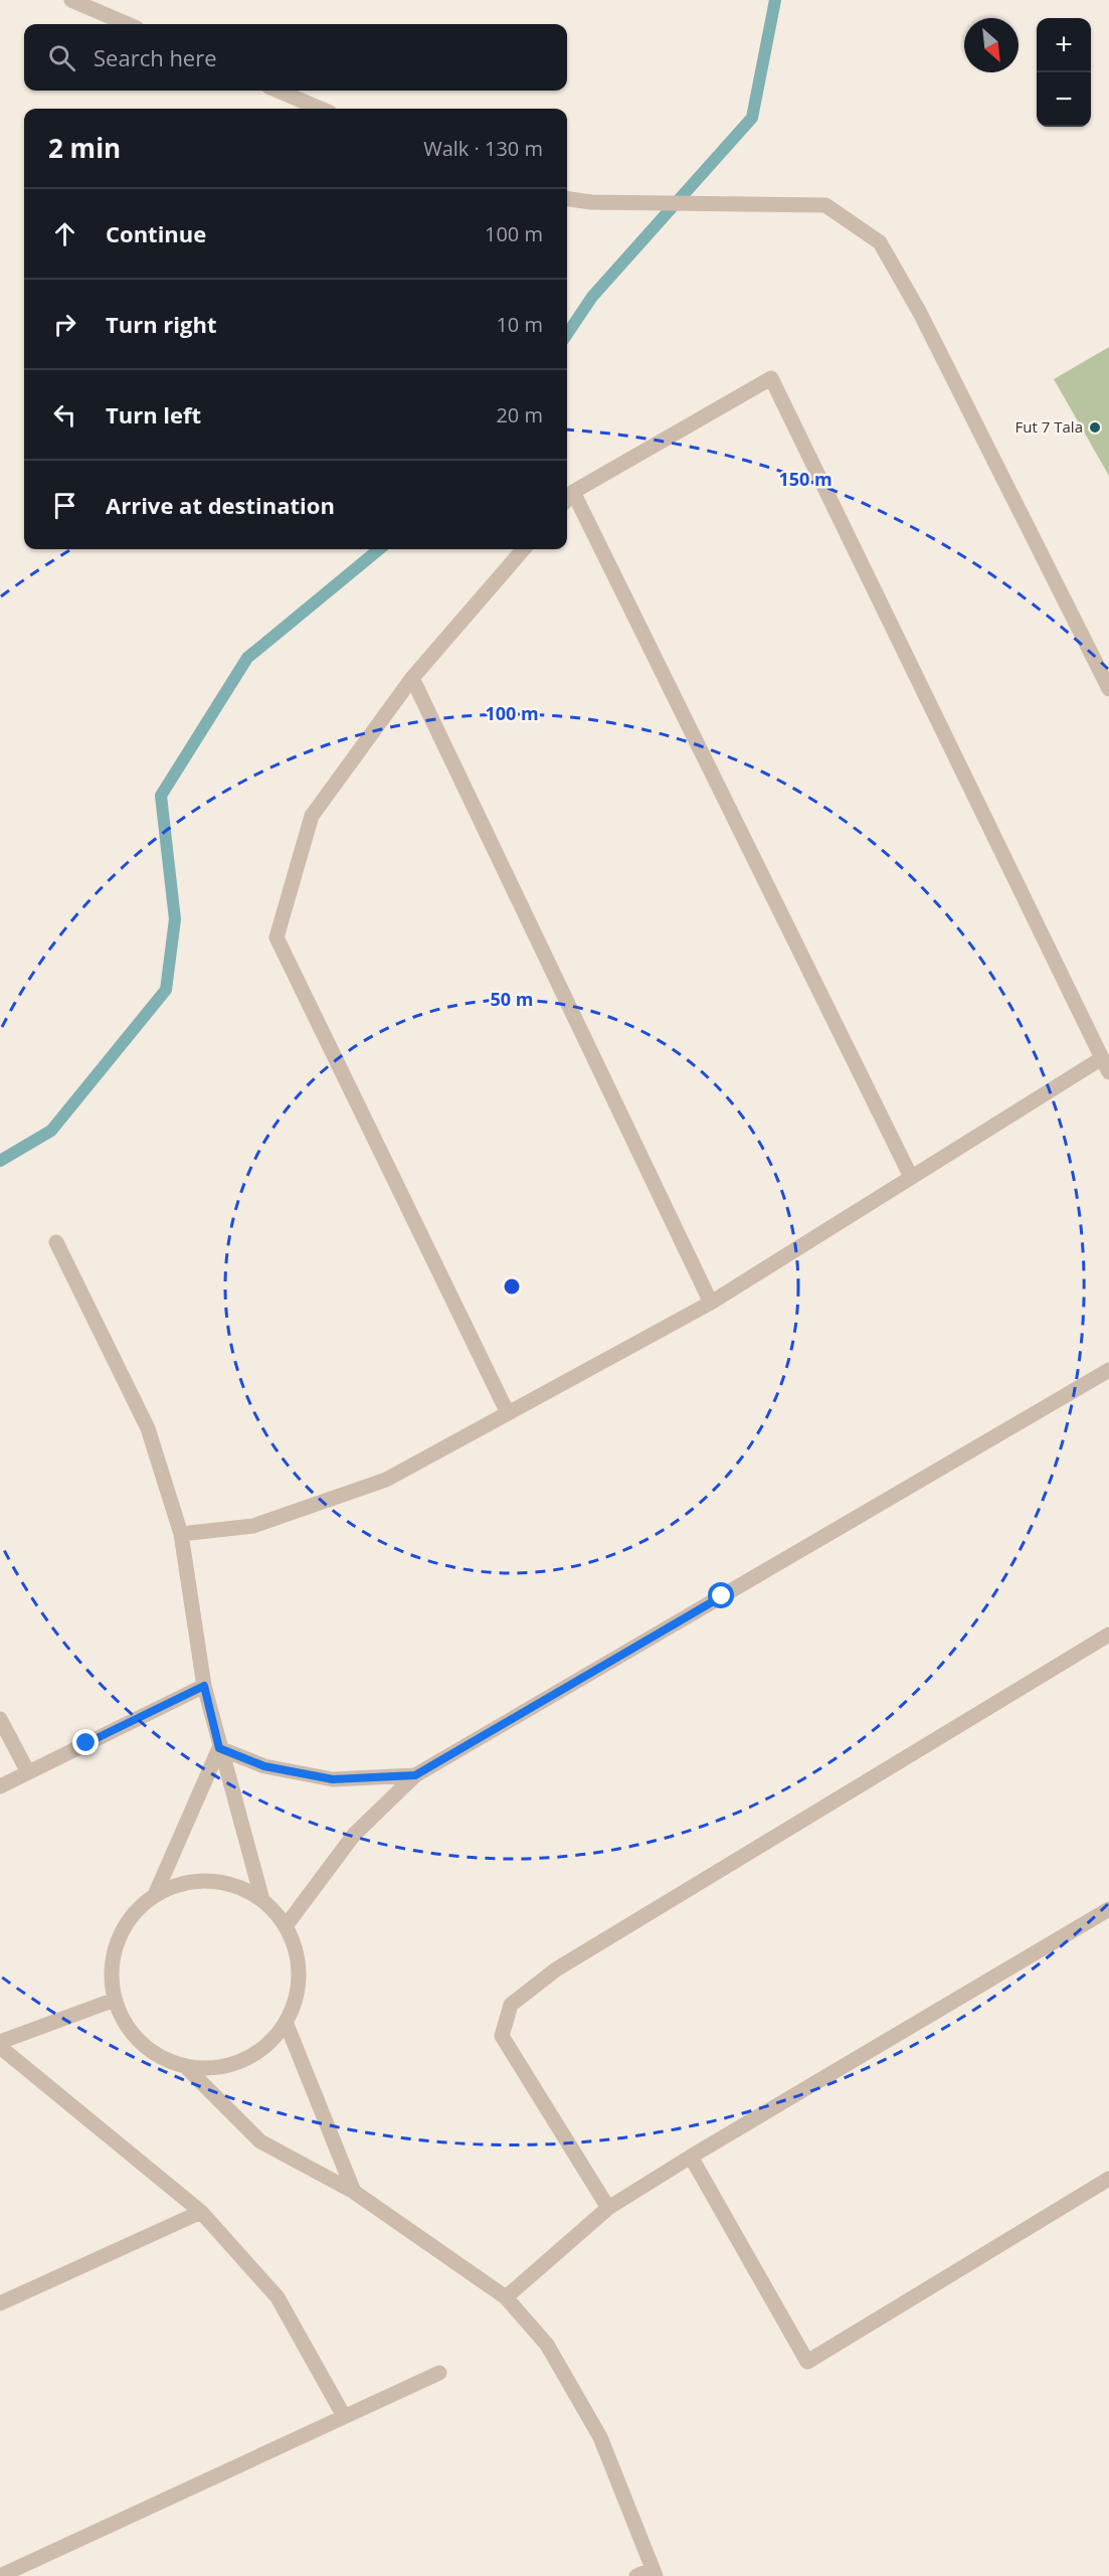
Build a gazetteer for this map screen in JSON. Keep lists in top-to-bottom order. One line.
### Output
{"places":["Fut 7 Tala"],"north":"bottom right","page":{"map_buttons":["+","−"],"search":"Search here","heading":["2 min","Walk · 130 m"],"list":[["Continue","100 m"],["Turn right","10 m"],["Turn left","20 m"],"Arrive at destination"]},"rings":["150 m","100 m","50 m"]}
